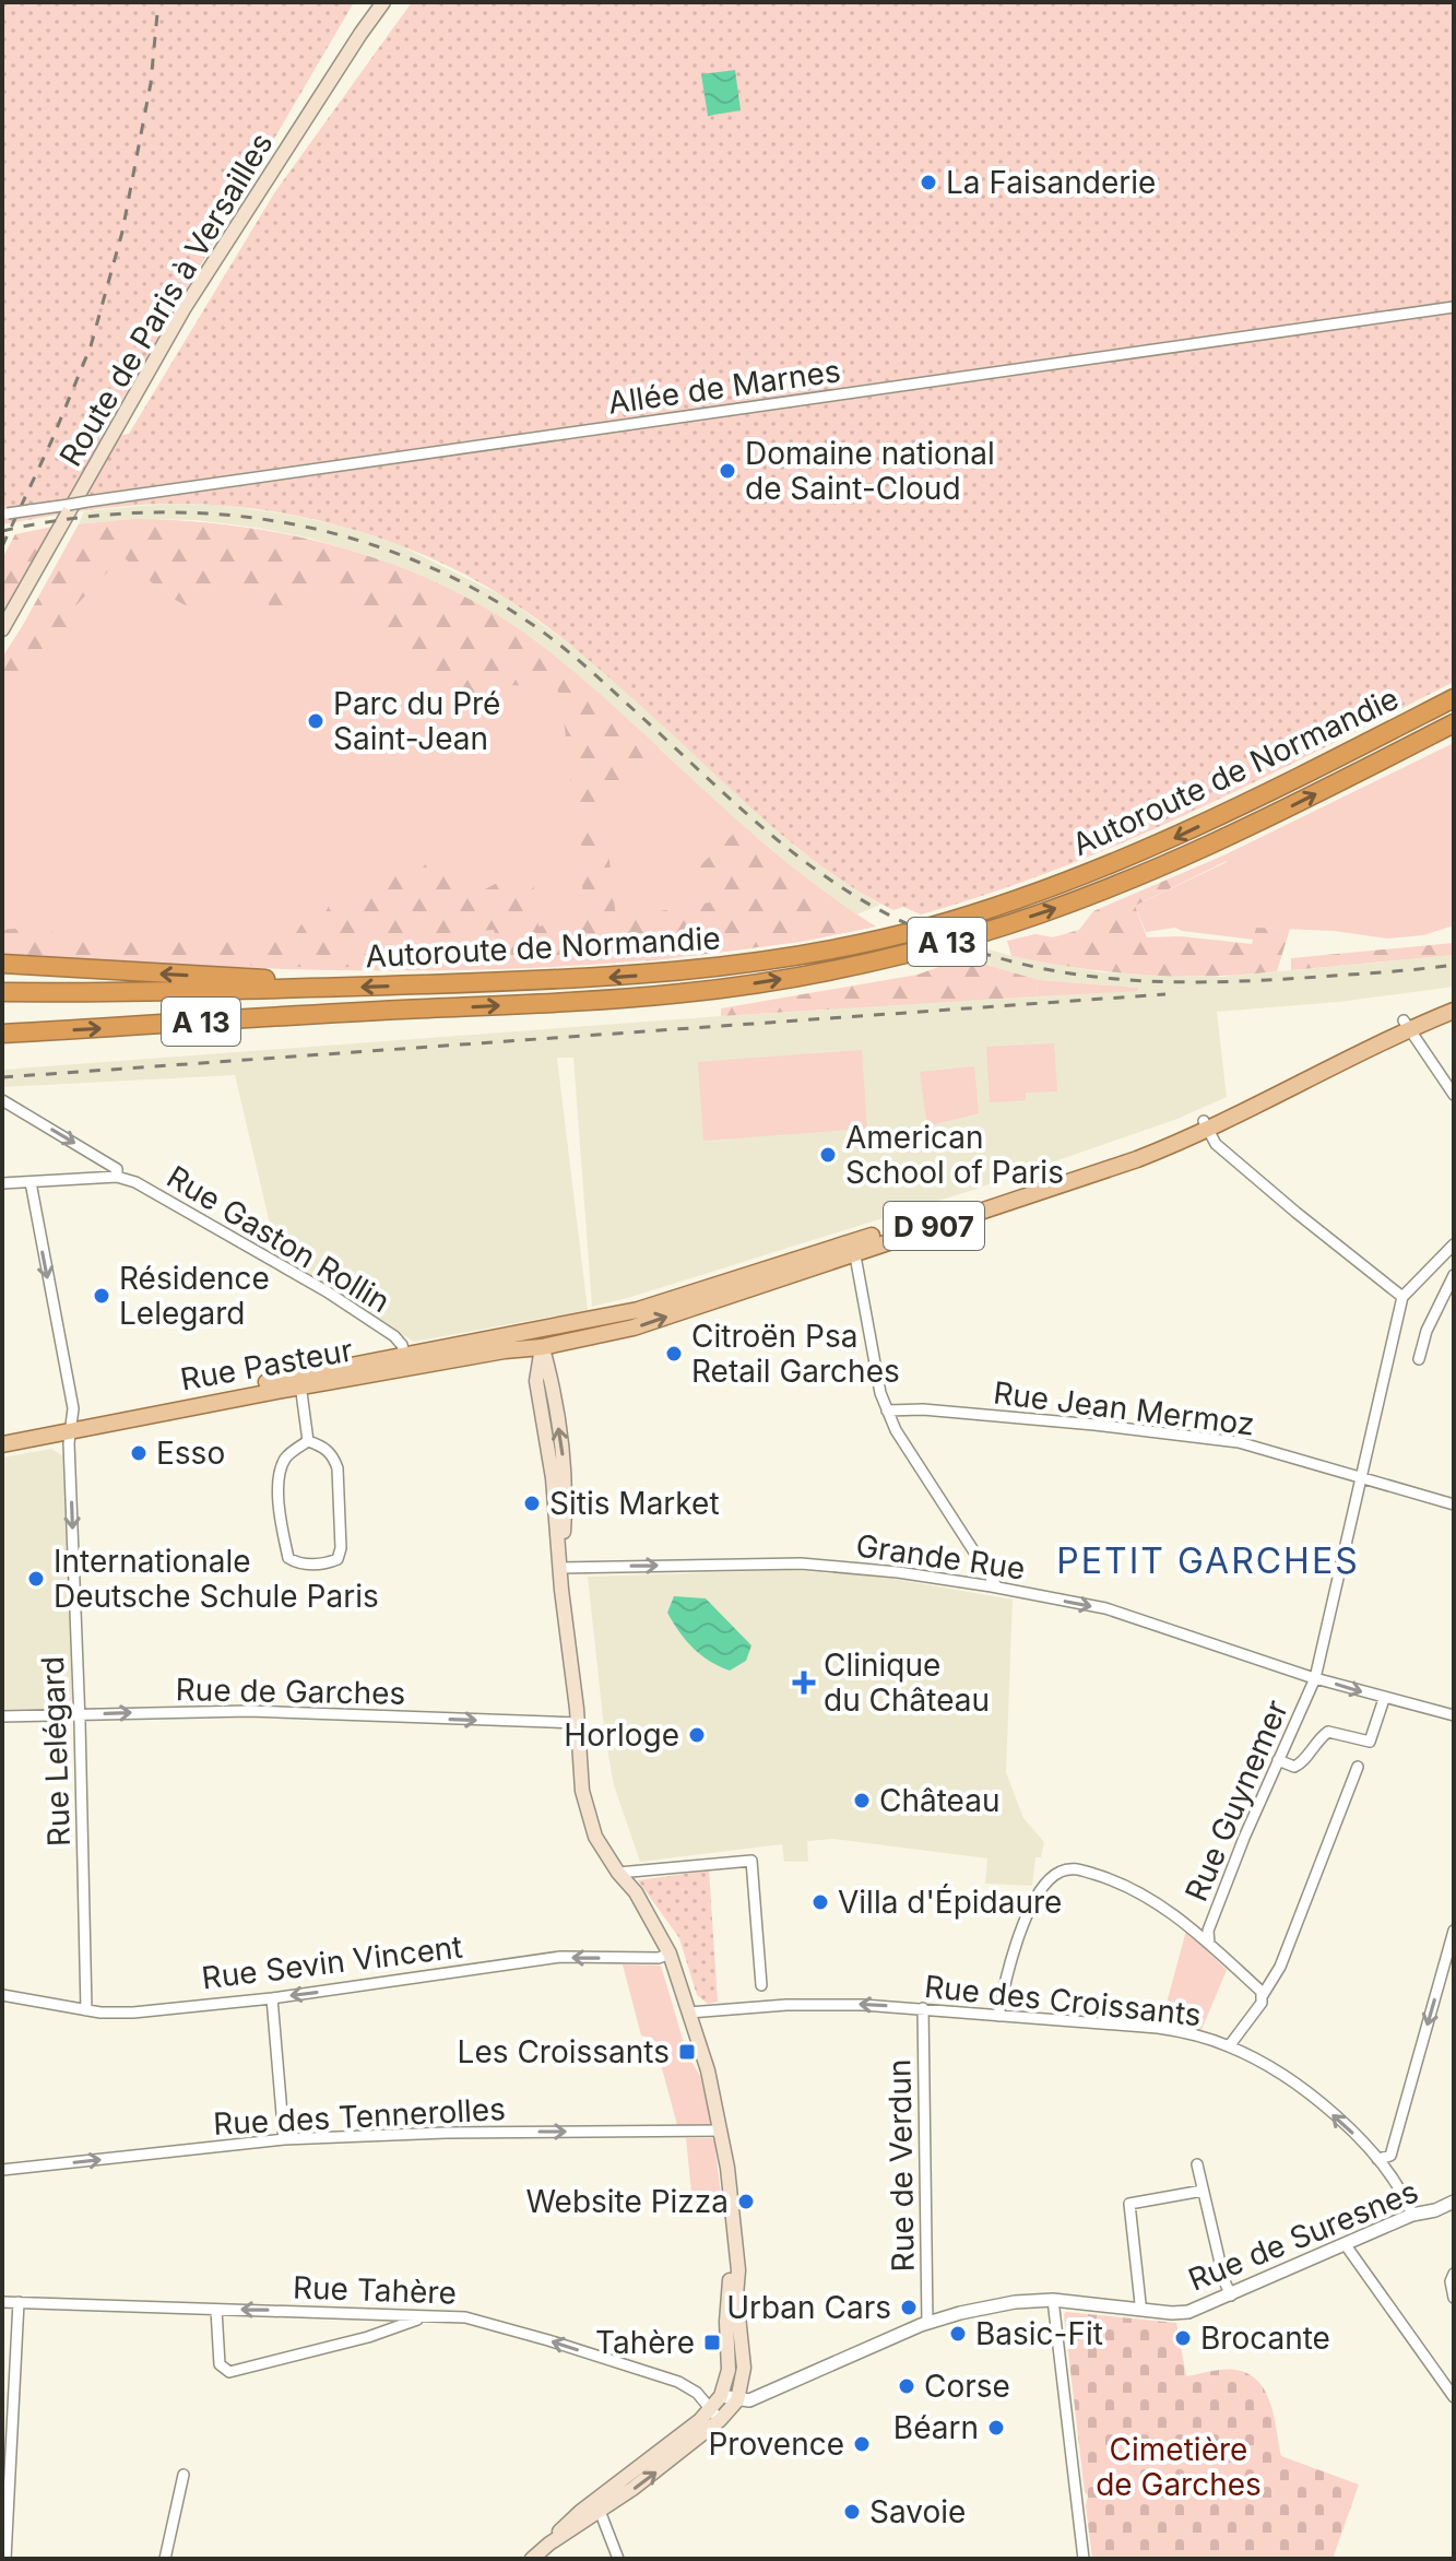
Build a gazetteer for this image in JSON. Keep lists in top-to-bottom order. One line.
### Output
{"streets":{"highway":["Autoroute de Normandie","A 13"],"main road":["Route de Paris à Versailles","D 907","Rue Pasteur"],"street":["Allée de Marnes","Rue Gaston Rollin","Rue Jean Mermoz","Grande Rue","Rue de Garches","Rue Lelégard","Rue Guynemer","Rue Sevin Vincent","Rue des Croissants","Rue des Tennerolles","Rue de Verdun","Rue de Suresnes","Rue Tahère"]},"crossings":[["D 907","Rue Pasteur"],["Rue Gaston Rollin","Rue Pasteur"],["Rue Pasteur","Rue Lelégard"],["Rue Jean Mermoz","Rue Guynemer"],["Grande Rue","Rue Guynemer"],["Rue de Garches","Rue Lelégard"],["Rue Lelégard","Rue Sevin Vincent"],["Rue des Croissants","Rue de Verdun"],["Rue des Croissants","Rue de Suresnes"],["Rue de Verdun","Rue de Suresnes"]],"one_way":["Grande Rue","Rue de Garches","Rue Lelégard","Rue Sevin Vincent","Rue des Croissants","Rue des Tennerolles","Rue Tahère"],"districts":["PETIT GARCHES"],"parks":["Cimetière de Garches"],"places":{"other":["La Faisanderie","Domaine national de Saint-Cloud","Parc du Pré Saint-Jean","American School of Paris","Résidence Lelegard","Citroën Psa Retail Garches","Esso","Sitis Market","Internationale Deutsche Schule Paris","Horloge","Château","Villa d'Épidaure","Website Pizza","Urban Cars","Basic-Fit","Brocante","Corse","Béarn","Provence","Savoie"],"health":["Clinique du Château"],"transit":["Les Croissants","Tahère"]}}
